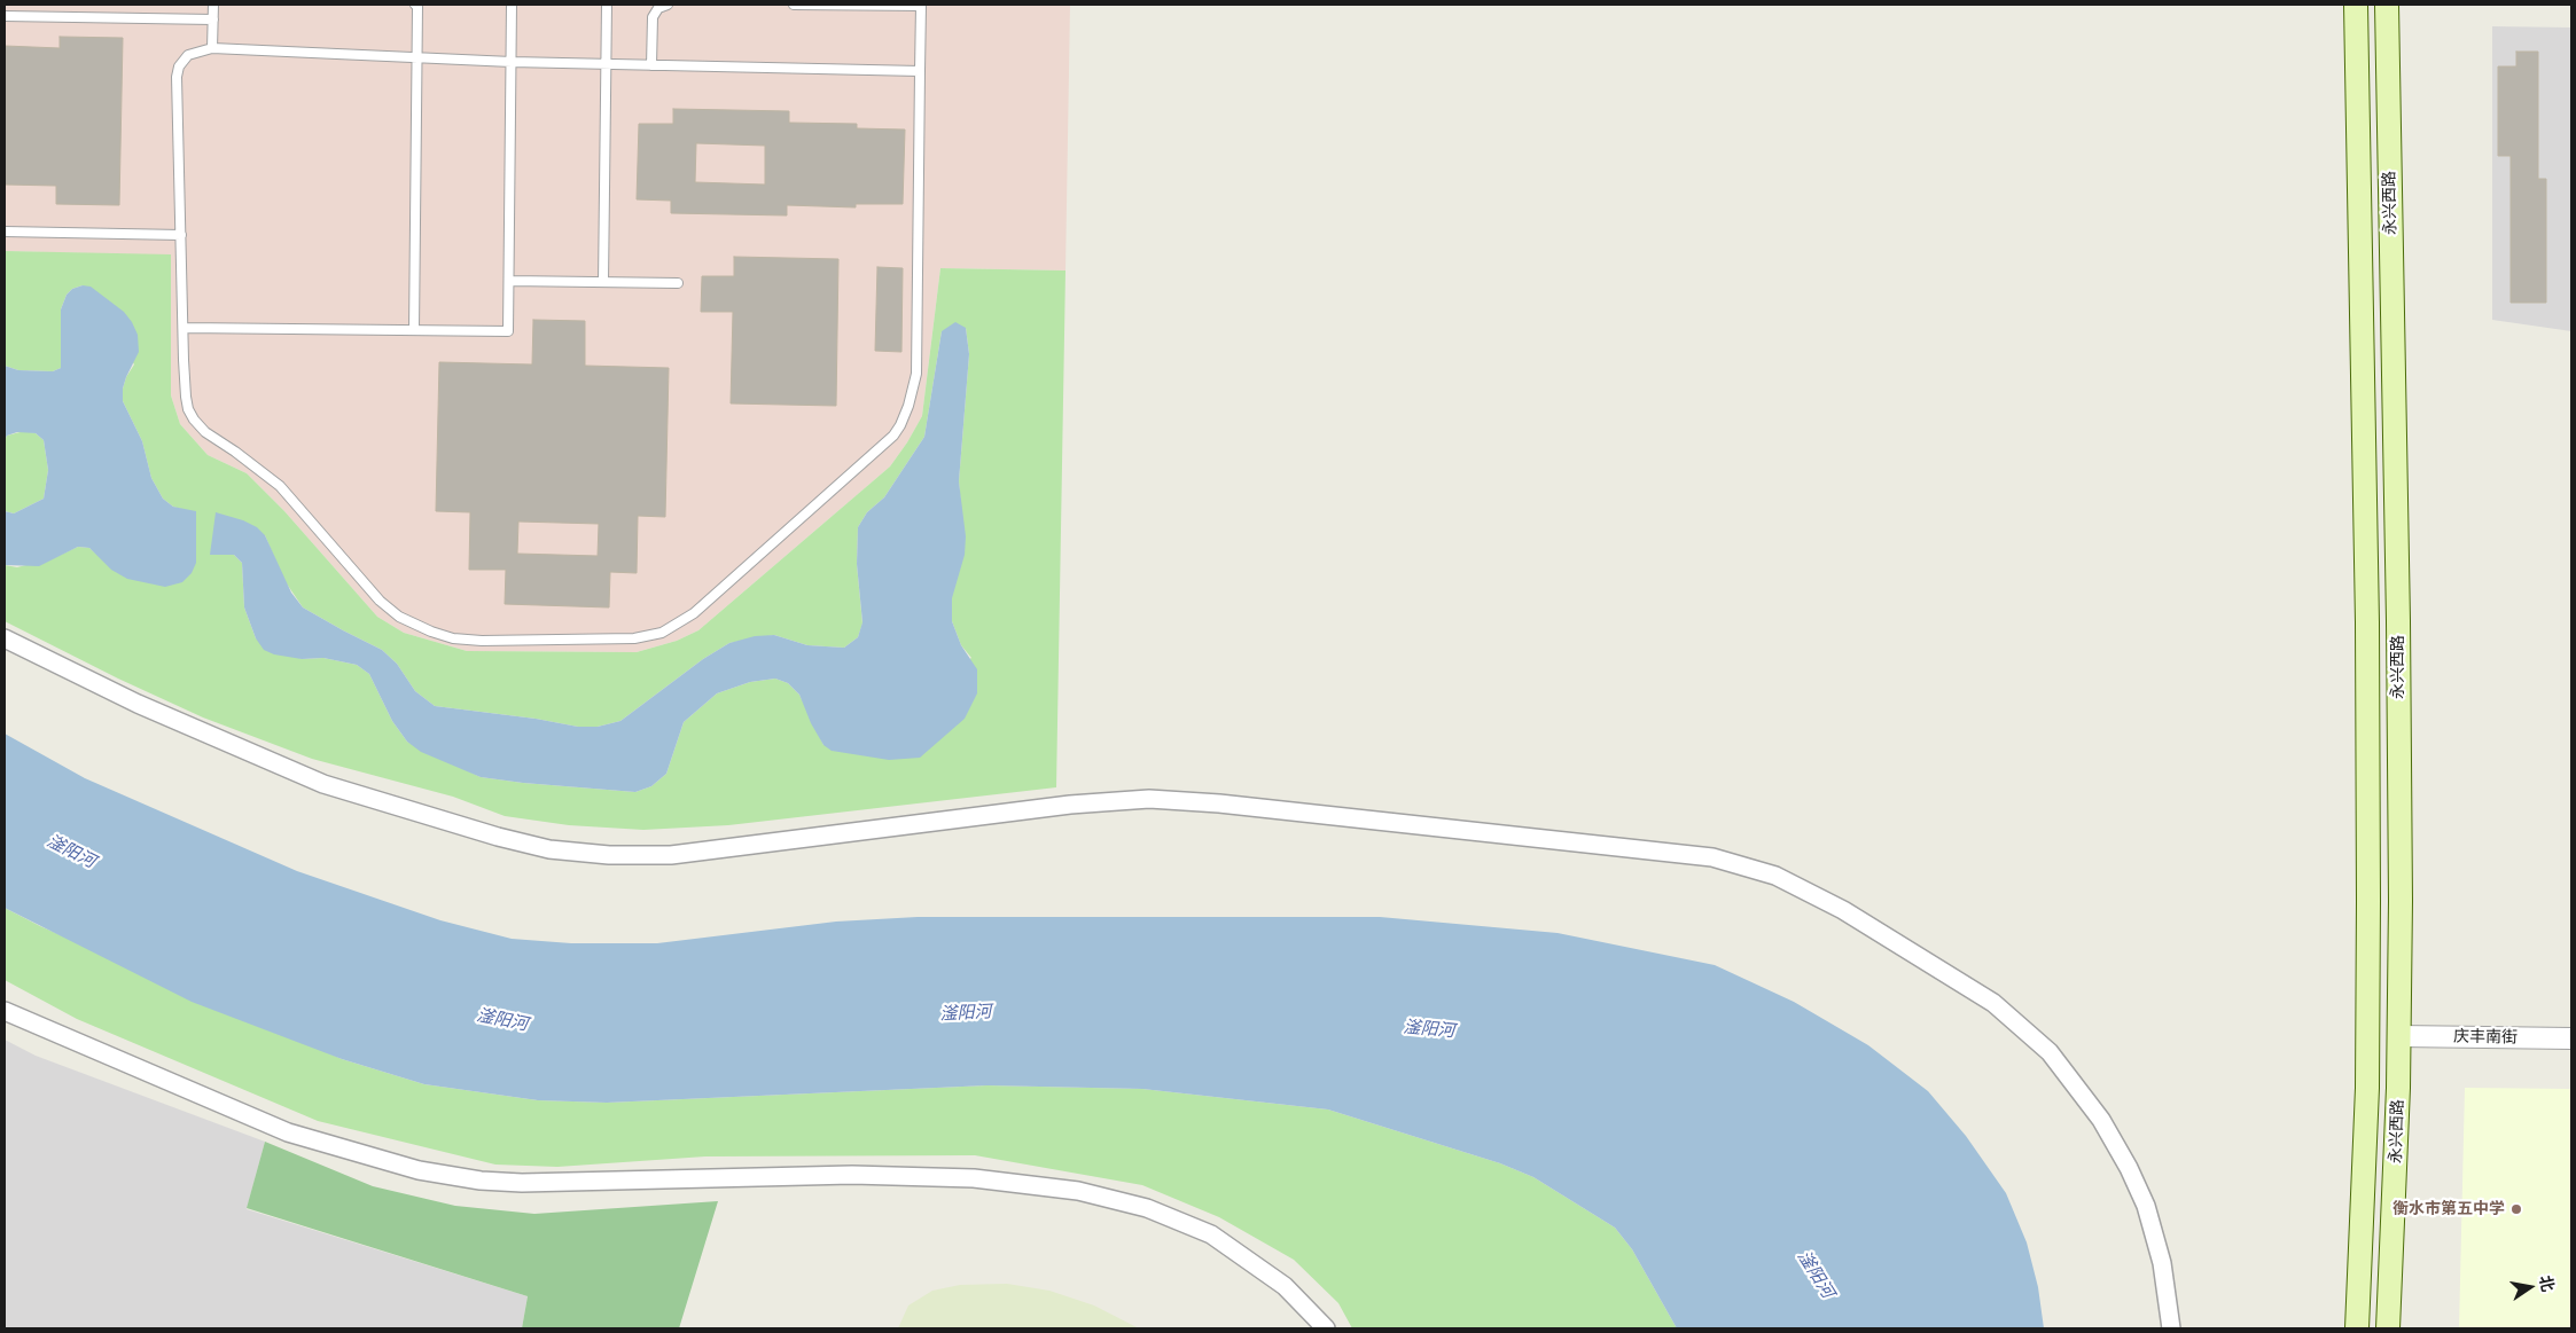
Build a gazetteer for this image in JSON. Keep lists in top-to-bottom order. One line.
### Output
{"streets":{"main road":["永兴西路"],"street":["庆丰南街"]},"crossings":[["永兴西路","庆丰南街"]],"water":["滏阳河"],"places":["衡水市第五中学"],"north":"right"}
